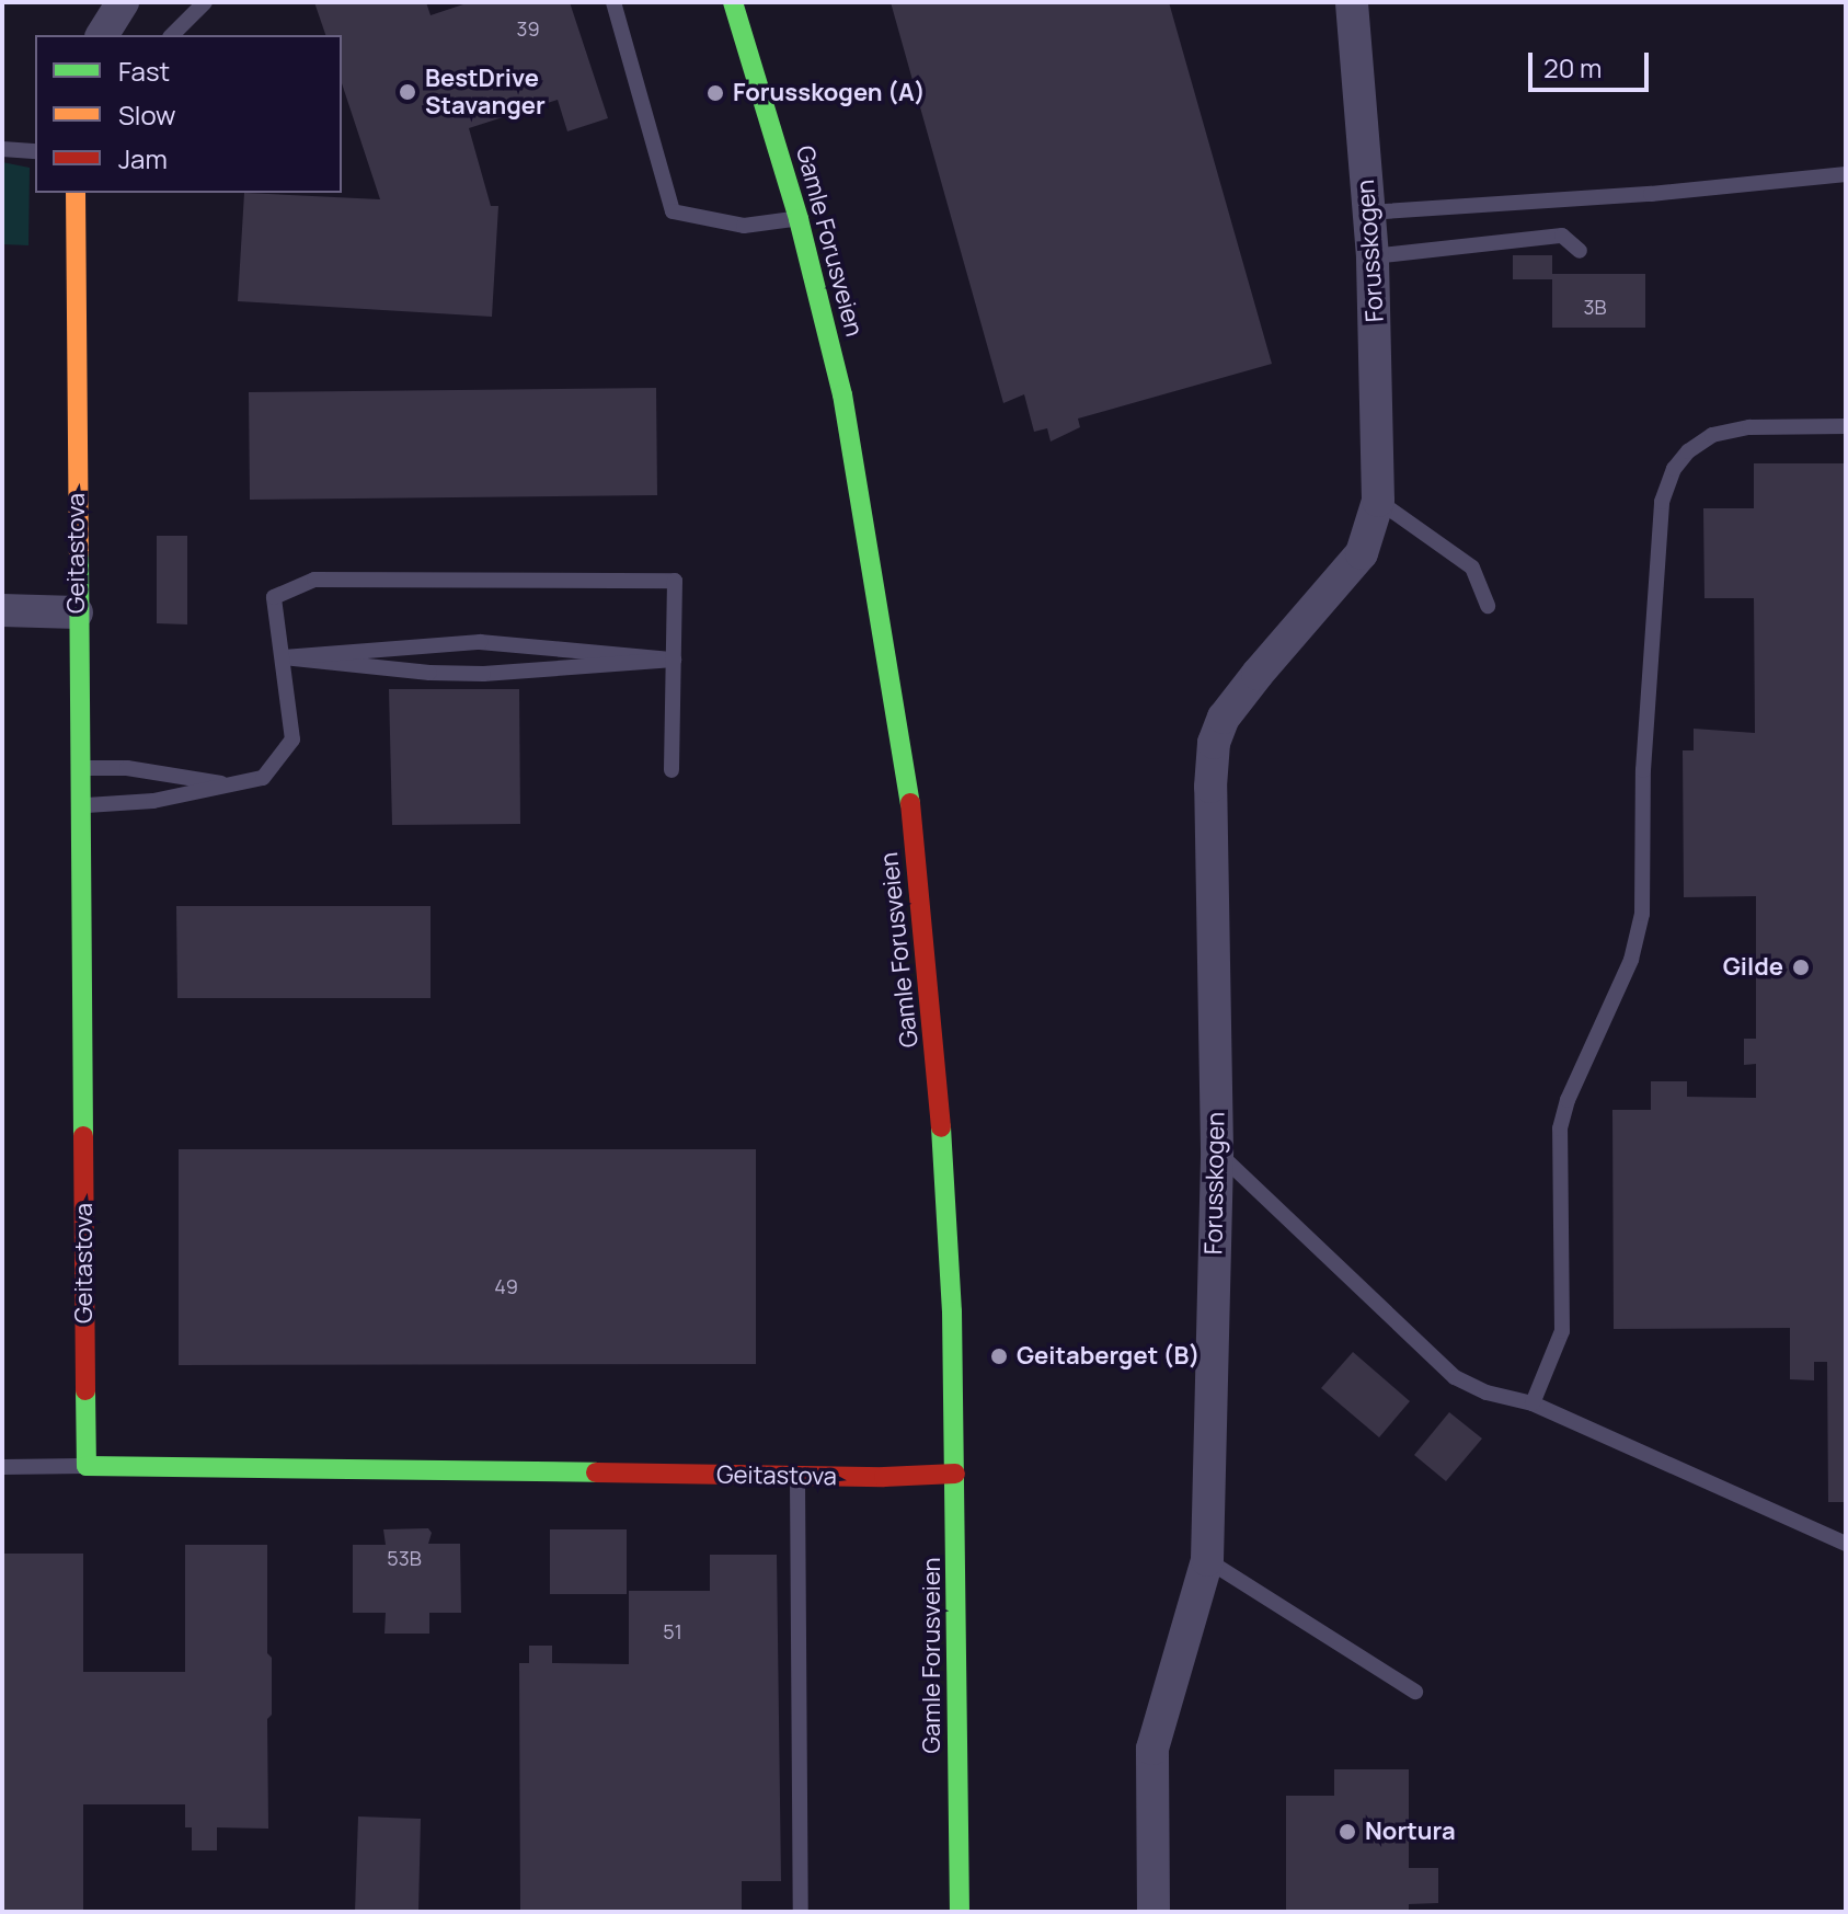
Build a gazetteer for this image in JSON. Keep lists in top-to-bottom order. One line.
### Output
{"streets":{"street":["Gamle Forusveien","Forusskogen","Geitastova"]},"crossings":[["Gamle Forusveien","Geitastova"]],"places":["BestDrive Stavanger","Forusskogen (A)","Gilde","Geitaberget (B)","Nortura"],"house_numbers":["39","3B","49","53B","51"],"legend":["Fast","Slow","Jam"],"scale_bar":"20 m"}
